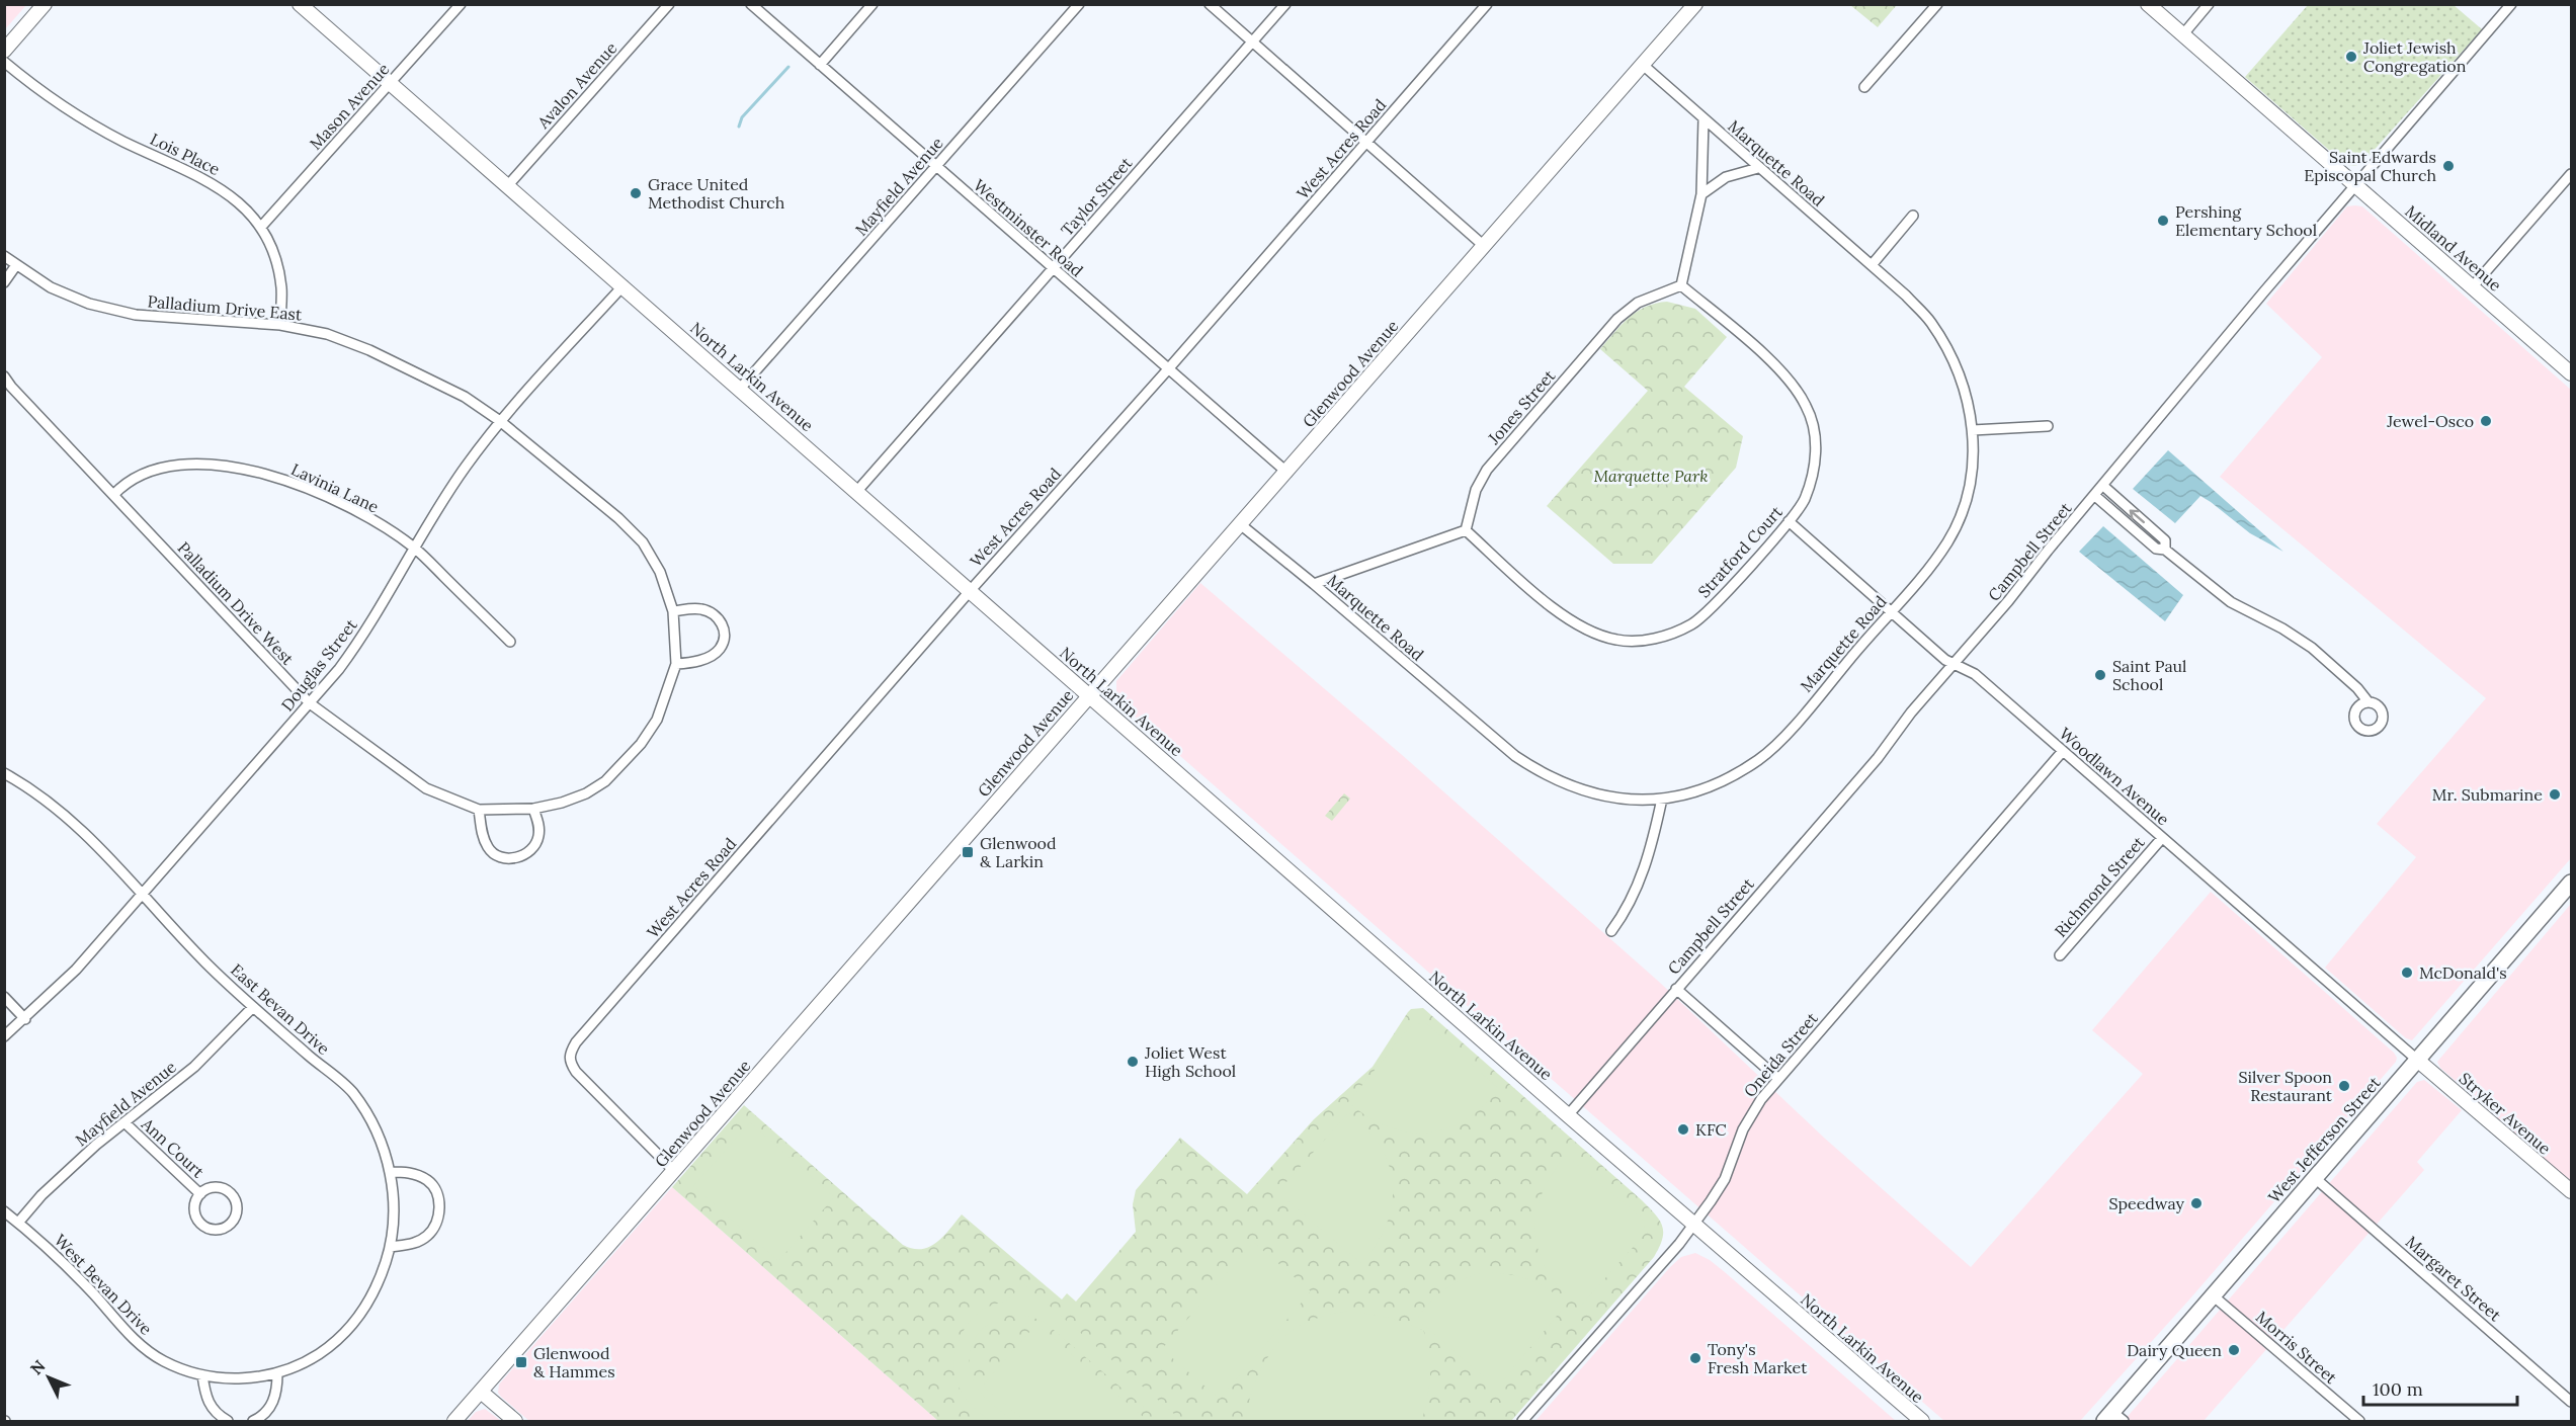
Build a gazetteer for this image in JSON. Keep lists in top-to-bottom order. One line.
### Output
{"streets":{"main road":["Midland Avenue","Glenwood Avenue","North Larkin Avenue","Stryker Avenue","West Jefferson Street"],"street":["Avalon Avenue","Mason Avenue","West Acres Road","Lois Place","Marquette Road","Mayfield Avenue","Taylor Street","Westminster Road","Palladium Drive East","Jones Street","Lavinia Lane","Stratford Court","Campbell Street","Palladium Drive West","Douglas Street","Woodlawn Avenue","Richmond Street","East Bevan Drive","Oneida Street","Ann Court","Margaret Street","West Bevan Drive","Morris Street"]},"crossings":[["Avalon Avenue","North Larkin Avenue"],["Mason Avenue","Lois Place"],["Mason Avenue","North Larkin Avenue"],["West Acres Road","Westminster Road"],["West Acres Road","Glenwood Avenue"],["West Acres Road","North Larkin Avenue"],["Lois Place","Palladium Drive East"],["Marquette Road","Glenwood Avenue"],["Marquette Road","Woodlawn Avenue"],["Mayfield Avenue","Westminster Road"],["Mayfield Avenue","North Larkin Avenue"],["Mayfield Avenue","East Bevan Drive"],["Mayfield Avenue","Ann Court"],["Mayfield Avenue","West Bevan Drive"],["Taylor Street","Westminster Road"],["Taylor Street","North Larkin Avenue"],["Westminster Road","Glenwood Avenue"],["Midland Avenue","Campbell Street"],["Palladium Drive East","Palladium Drive West"],["Palladium Drive East","Douglas Street"],["Glenwood Avenue","North Larkin Avenue"],["North Larkin Avenue","Campbell Street"],["North Larkin Avenue","Douglas Street"],["North Larkin Avenue","Oneida Street"],["Jones Street","Stratford Court"],["Lavinia Lane","Palladium Drive West"],["Lavinia Lane","Douglas Street"],["Stratford Court","Woodlawn Avenue"],["Campbell Street","Woodlawn Avenue"],["Palladium Drive West","Douglas Street"],["Douglas Street","East Bevan Drive"],["Woodlawn Avenue","Richmond Street"],["Woodlawn Avenue","Oneida Street"],["Woodlawn Avenue","Stryker Avenue"],["Woodlawn Avenue","West Jefferson Street"],["East Bevan Drive","West Bevan Drive"],["Stryker Avenue","West Jefferson Street"],["West Jefferson Street","Margaret Street"],["West Jefferson Street","Morris Street"]],"parks":["Marquette Park"],"places":{"other":["Joliet Jewish Congregation","Saint Edwards Episcopal Church","Grace United Methodist Church","Pershing Elementary School","Jewel-Osco","Saint Paul School","Mr. Submarine","McDonald's","Joliet West High School","Silver Spoon Restaurant","KFC","Speedway","Dairy Queen","Tony's Fresh Market"],"transit":["Glenwood & Larkin","Glenwood & Hammes"]},"scale_bar":"100 m","north":"top left"}
